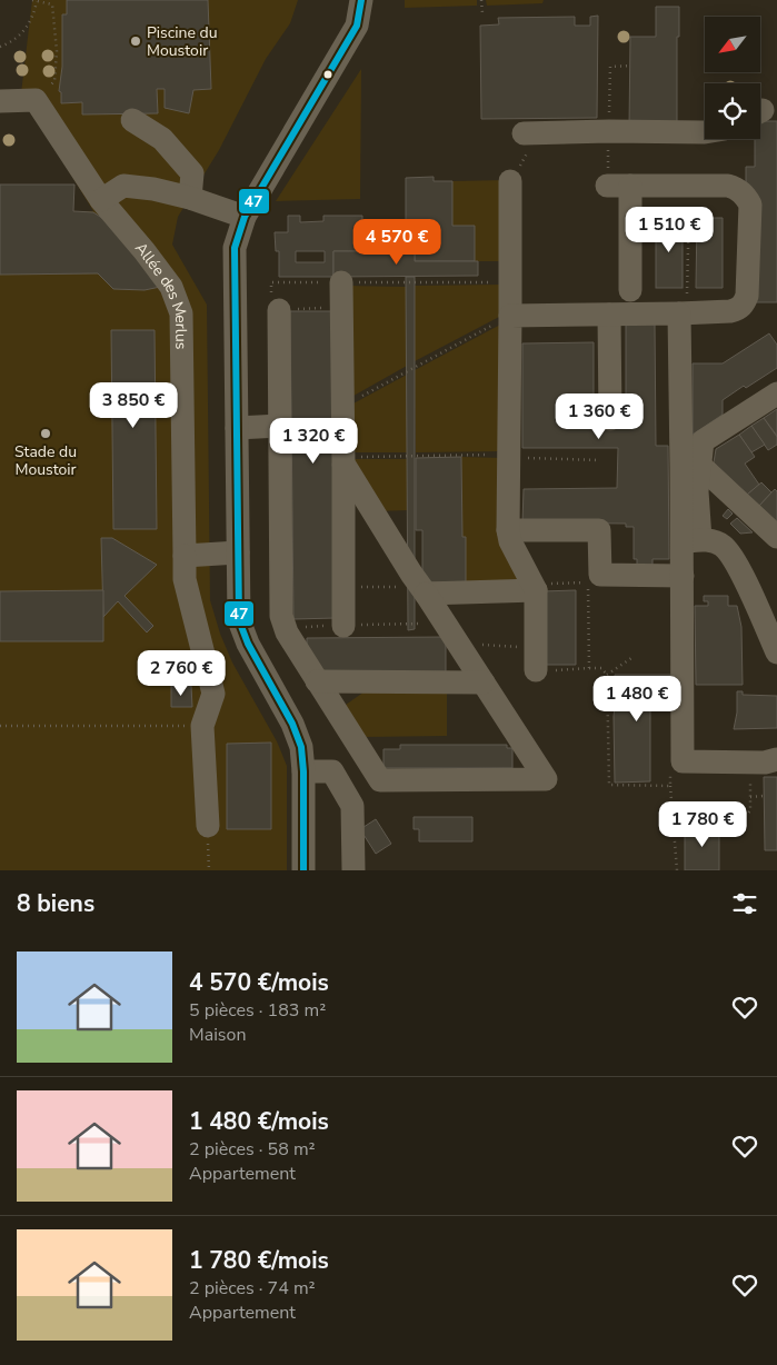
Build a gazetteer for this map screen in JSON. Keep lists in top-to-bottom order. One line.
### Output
{"streets":{"street":["Allée des Merlus"]},"places":["Piscine du Moustoir","Stade du Moustoir"],"lines":["transit line 47"],"north":"bottom left","page":{"price":["1 510 €","4 570 €","3 850 €","1 360 €","1 320 €","2 760 €","1 480 €","1 780 €"],"heading":"8 biens","list":[{"name":"4 570 €/mois","note":"5 pièces · 183 m² · Maison"},{"name":"1 480 €/mois","note":"2 pièces · 58 m² · Appartement"},{"name":"1 780 €/mois","note":"2 pièces · 74 m² · Appartement"}]}}
